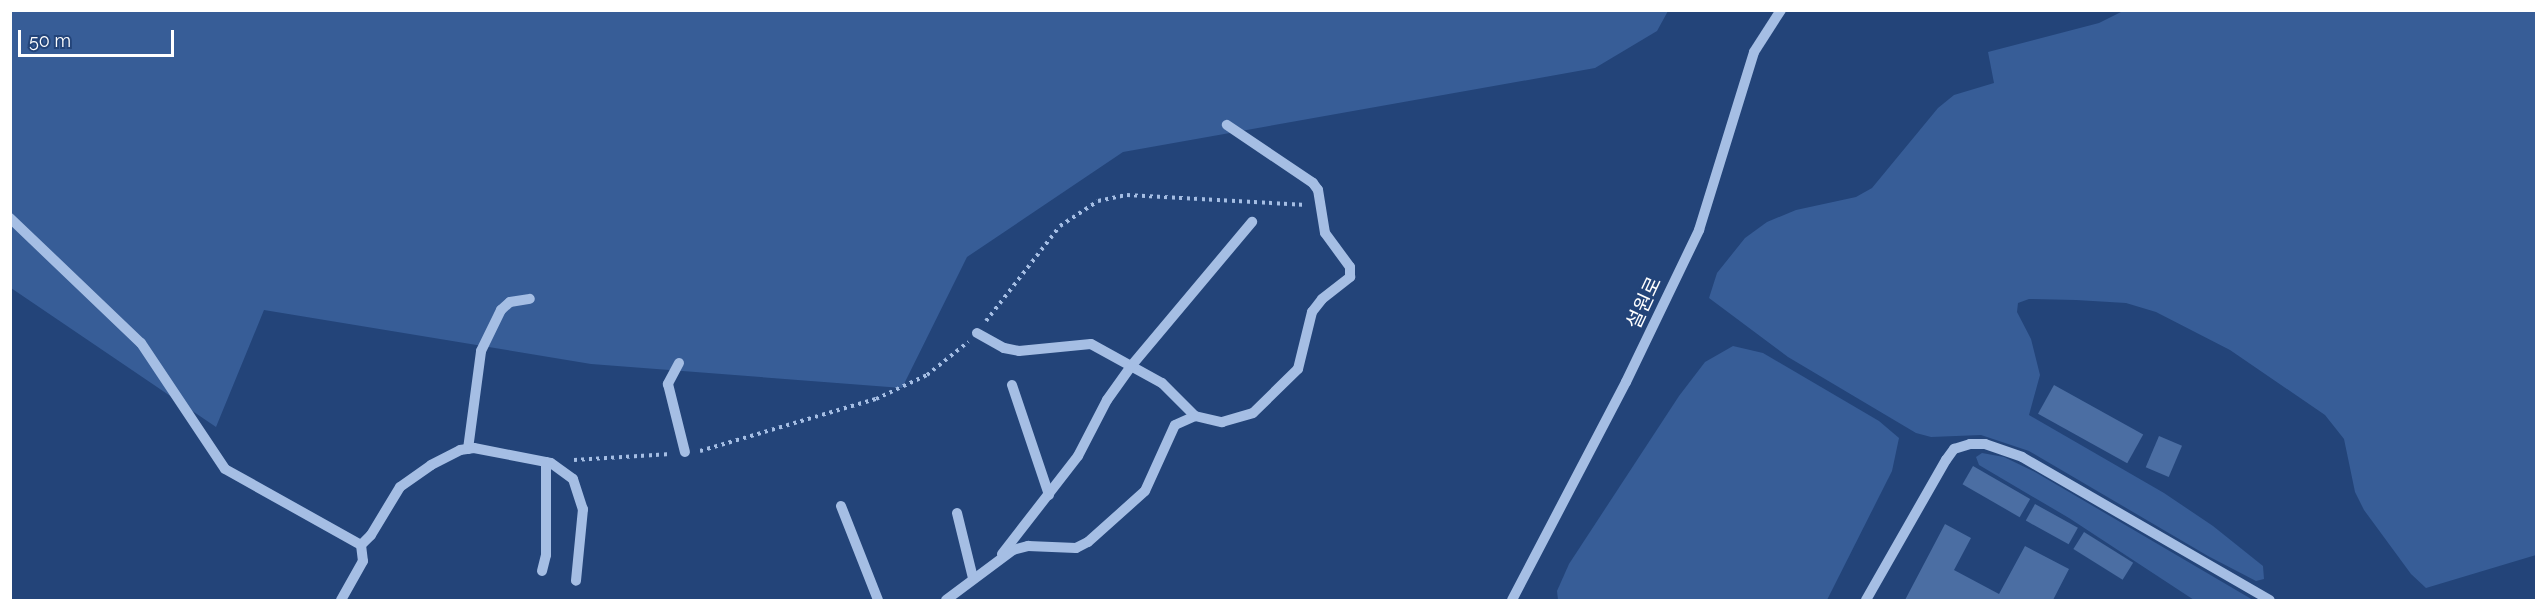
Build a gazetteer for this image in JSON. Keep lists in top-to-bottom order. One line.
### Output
{"streets":{"street":["설원로"]},"scale_bar":"50 m"}
